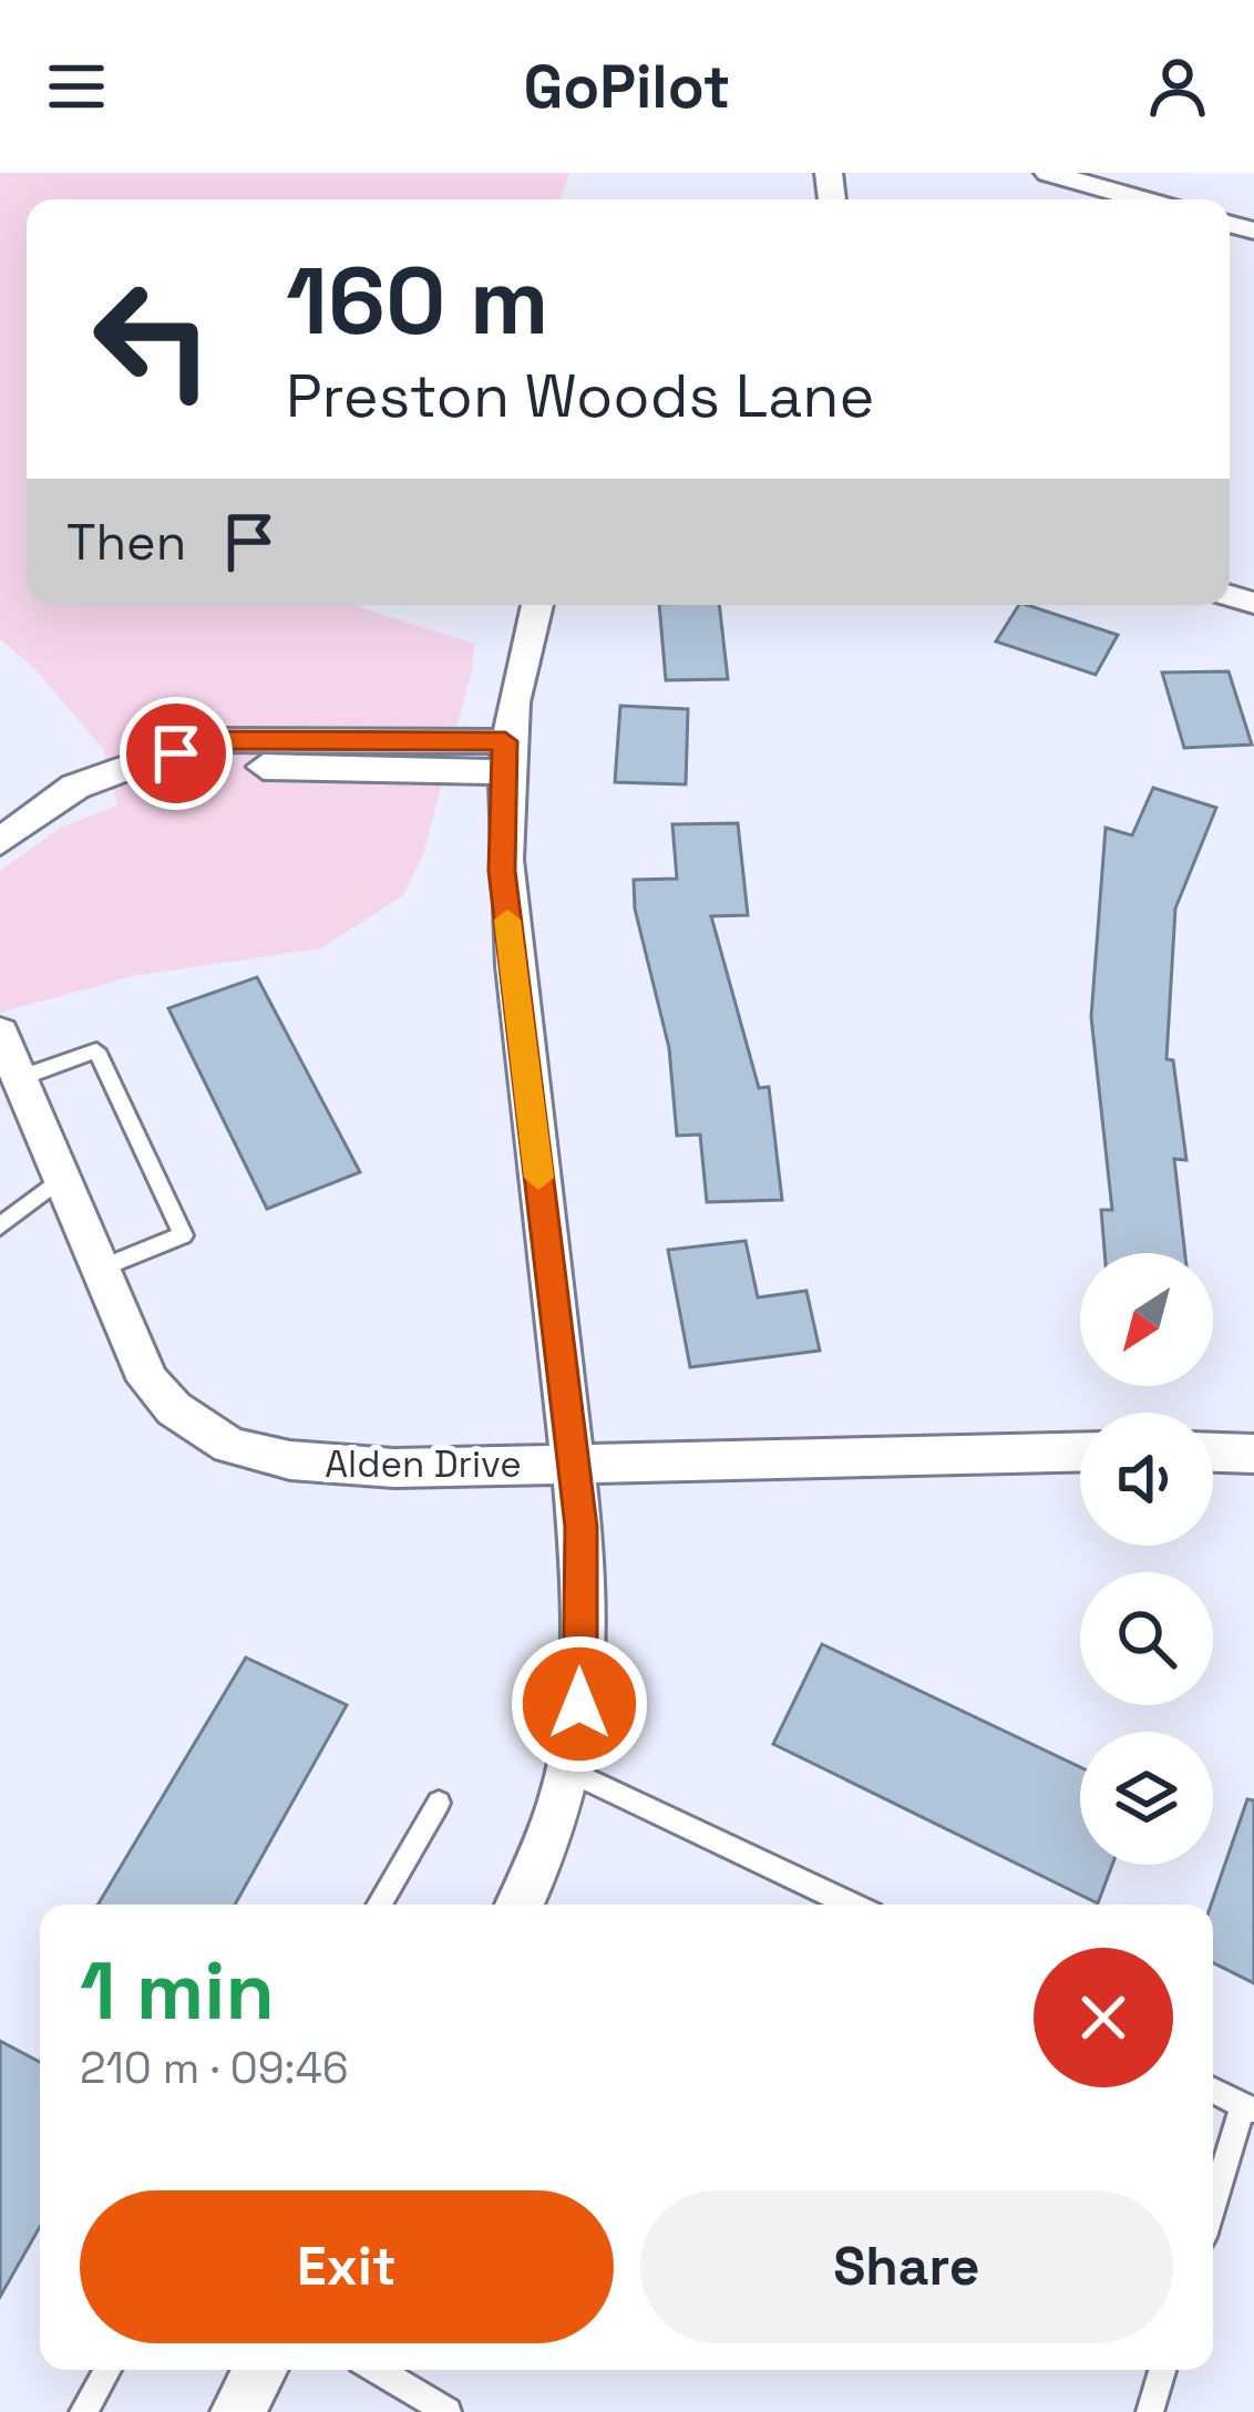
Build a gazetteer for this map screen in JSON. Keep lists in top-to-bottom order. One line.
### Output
{"streets":{"street":["Alden Drive"]},"north":"bottom left","page":{"header":"GoPilot","turn":["160 m","Preston Woods Lane"],"then":"Then","heading":["1 min","210 m · 09:46"],"buttons":["Exit","Share"]}}
